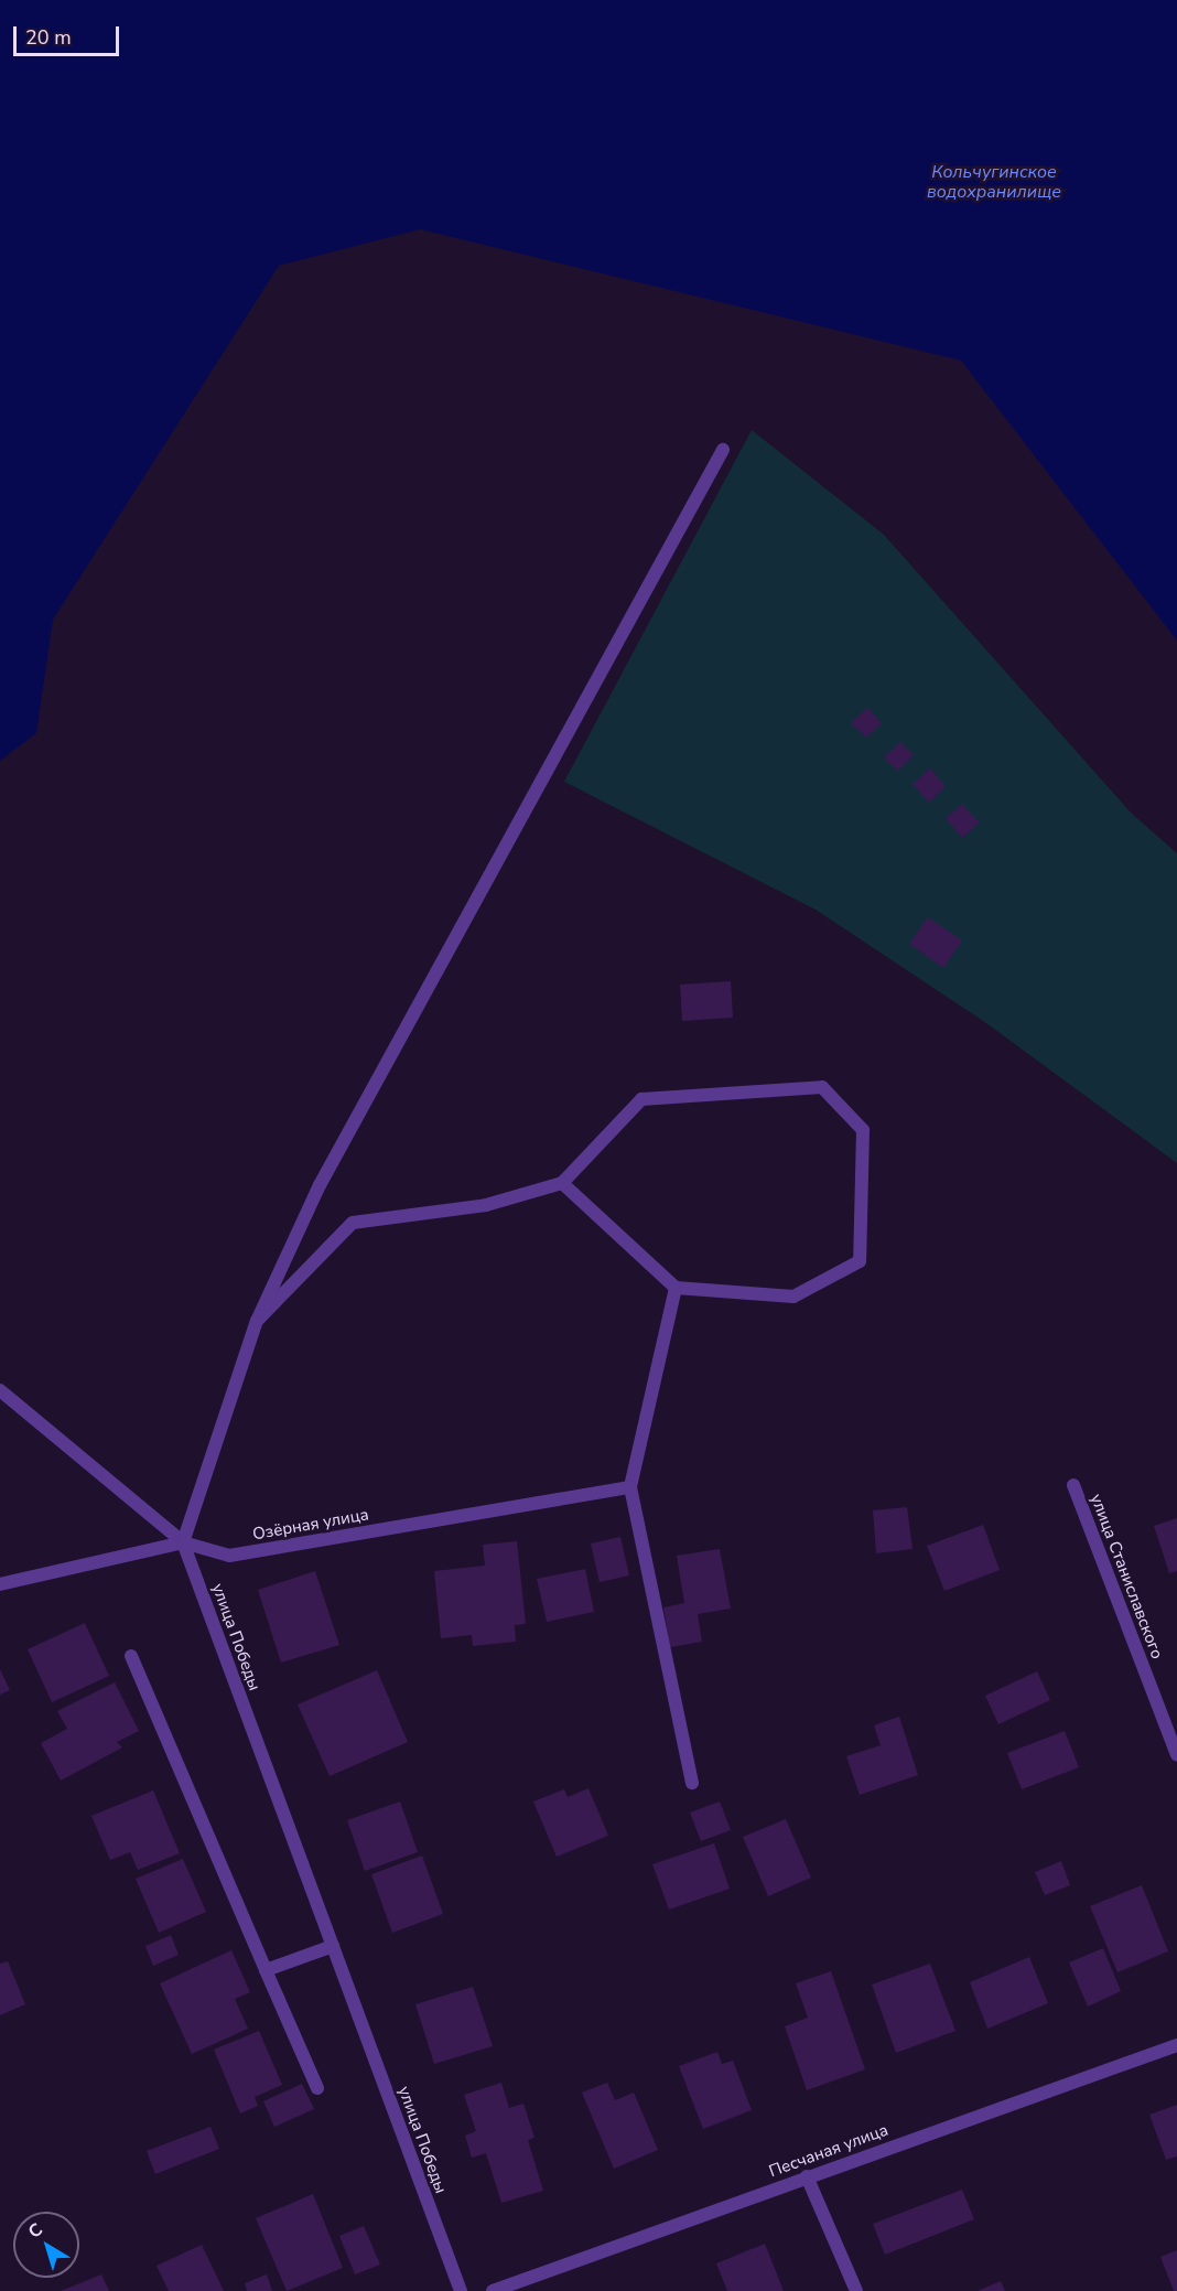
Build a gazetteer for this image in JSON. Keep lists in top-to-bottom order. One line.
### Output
{"streets":{"street":["Озёрная улица","улица Станиславского","улица Победы","Песчаная улица"]},"crossings":[["Озёрная улица","улица Победы"]],"water":["Кольчугинское водохранилище"],"scale_bar":"20 m","north":"top left"}
